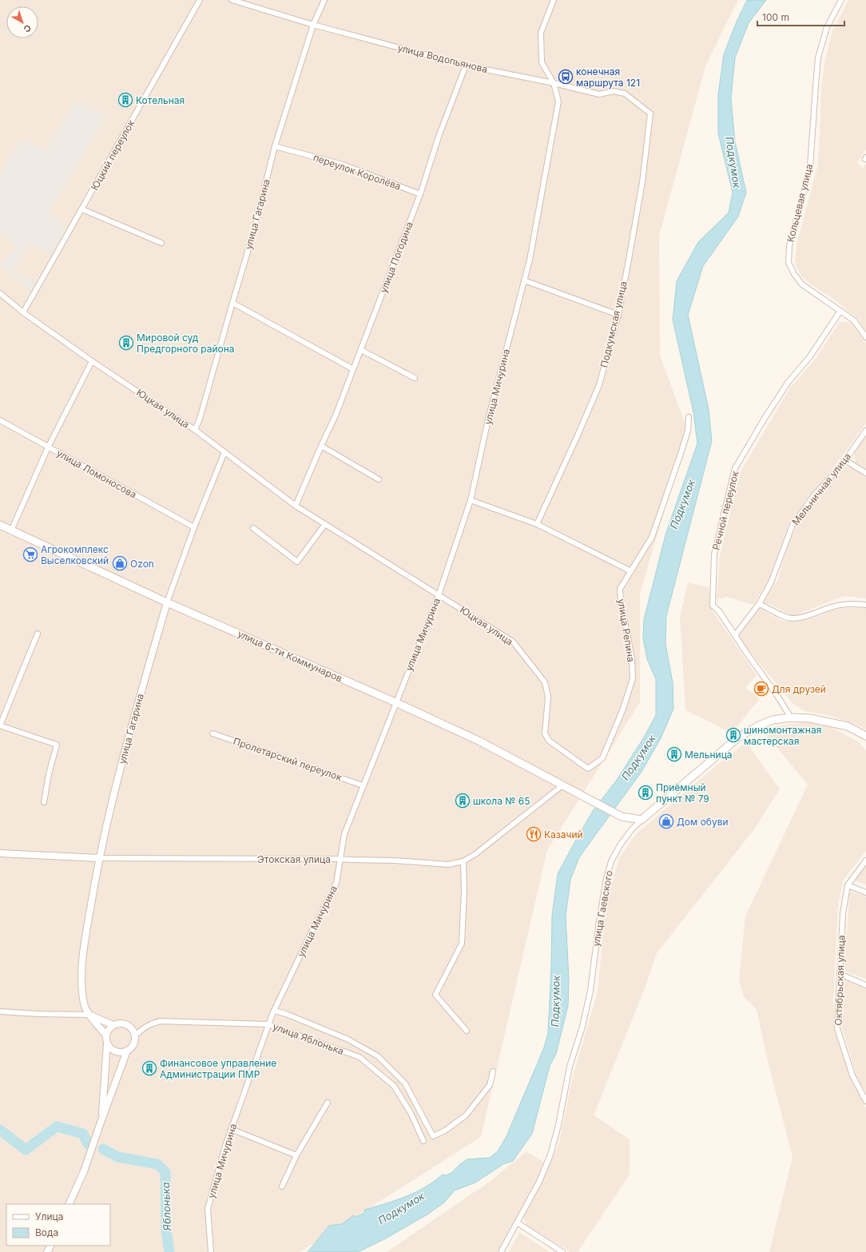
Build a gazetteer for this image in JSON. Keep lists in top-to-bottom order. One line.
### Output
{"streets":{"main road":["улица 6-ти Коммунаров","улица Гаевского"],"street":["улица Водопьянова","Юцкий переулок","переулок Королёва","Кольцевая улица","улица Гагарина","улица Погодина","Подкумская улица","улица Мичурина","Юцкая улица","улица Ломоносова","Мельничная улица","Речной переулок","улица Репина","Пролетарский переулок","Этокская улица","Октябрьская улица","улица Яблонька"]},"crossings":[["улица Водопьянова","улица Гагарина"],["улица Водопьянова","улица Погодина"],["улица Водопьянова","Подкумская улица"],["улица Водопьянова","улица Мичурина"],["Юцкий переулок","Юцкая улица"],["переулок Королёва","улица Гагарина"],["переулок Королёва","улица Погодина"],["Кольцевая улица","Речной переулок"],["улица Гагарина","Юцкая улица"],["улица Гагарина","улица Ломоносова"],["улица Гагарина","улица 6-ти Коммунаров"],["улица Гагарина","Этокская улица"],["улица Гагарина","улица Яблонька"],["улица Погодина","Юцкая улица"],["улица Мичурина","Юцкая улица"],["улица Мичурина","улица 6-ти Коммунаров"],["улица Мичурина","Пролетарский переулок"],["улица Мичурина","Этокская улица"],["улица Мичурина","улица Яблонька"],["Юцкая улица","улица Репина"],["Мельничная улица","Речной переулок"],["Речной переулок","улица Гаевского"],["улица 6-ти Коммунаров","Этокская улица"],["улица 6-ти Коммунаров","улица Гаевского"]],"water":["Подкумок","Яблонька"],"places":{"bus stop":["конечная маршрута 121"],"building":["Котельная","Мировой суд Предгорного района","шиномонтажная мастерская","Мельница","Приёмный пункт № 79","школа № 65","Финансовое управление Администрации ПМР"],"supermarket":["Агрокомплекс Выселковский"],"shop":["Ozon","Дом обуви"],"cafe":["Для друзей"],"restaurant":["Казачий"]},"legend":["Улица","Вода"],"scale_bar":"100 m","north":"bottom right"}
